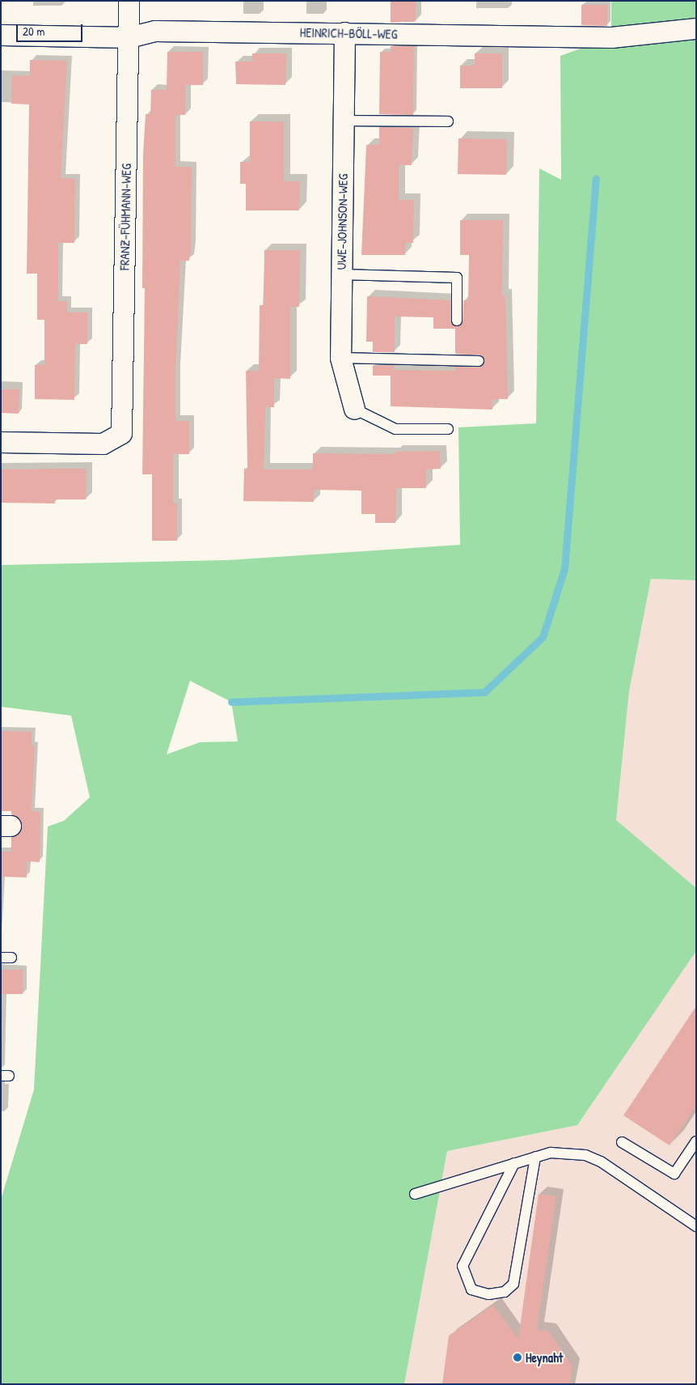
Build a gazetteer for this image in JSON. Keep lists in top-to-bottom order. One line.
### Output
{"streets":{"street":["HEINRICH-BÖLL-WEG","FRANZ-FÜHMANN-WEG","UWE-JOHNSON-WEG"]},"crossings":[["HEINRICH-BÖLL-WEG","FRANZ-FÜHMANN-WEG"],["HEINRICH-BÖLL-WEG","UWE-JOHNSON-WEG"]],"places":["Heynaht"],"scale_bar":"20 m"}
